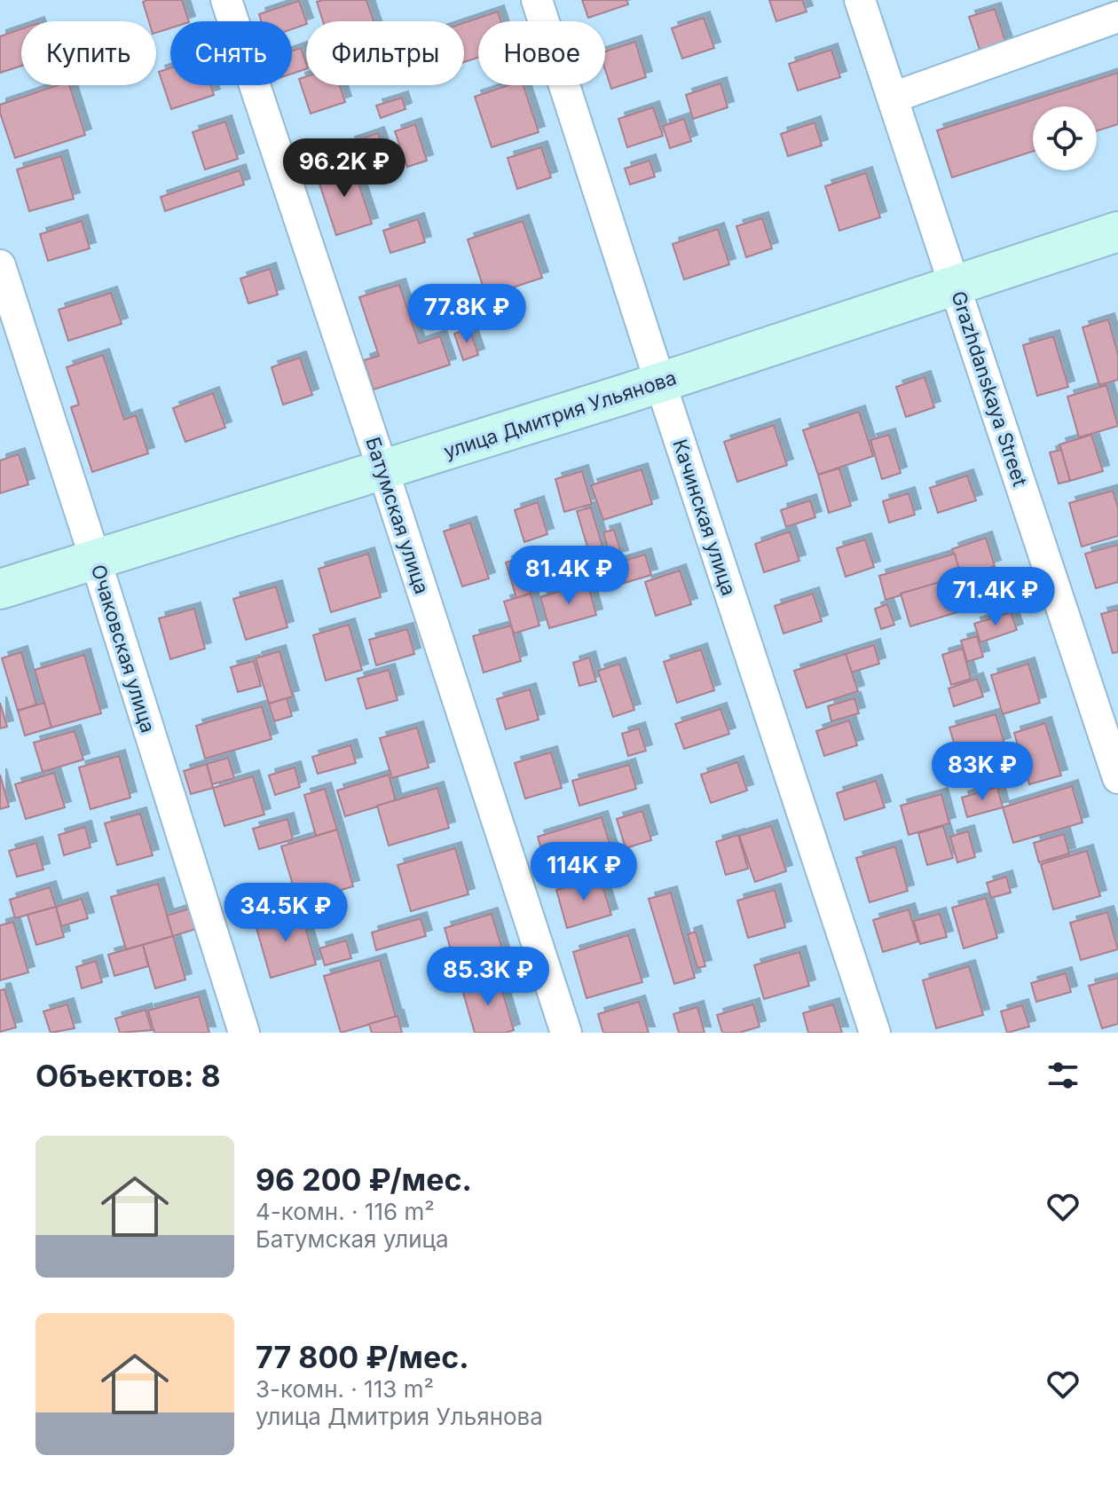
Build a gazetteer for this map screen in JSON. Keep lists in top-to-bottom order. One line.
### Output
{"streets":{"main road":["улица Дмитрия Ульянова"],"street":["Grazhdanskaya Street","Батумская улица","Качинская улица","Очаковская улица"]},"crossings":[["Grazhdanskaya Street","улица Дмитрия Ульянова"],["улица Дмитрия Ульянова","Батумская улица"],["улица Дмитрия Ульянова","Качинская улица"],["улица Дмитрия Ульянова","Очаковская улица"]],"page":{"chip":["Купить","Снять","Фильтры","Новое"],"price":["96.2K ₽","77.8K ₽","81.4K ₽","71.4K ₽","83K ₽","114K ₽","34.5K ₽","85.3K ₽"],"heading":"Объектов: 8","list":[{"name":"96 200 ₽/мес.","note":"4-комн. · 116 m² · Батумская улица"},{"name":"77 800 ₽/мес.","note":"3-комн. · 113 m² · улица Дмитрия Ульянова"}]}}
